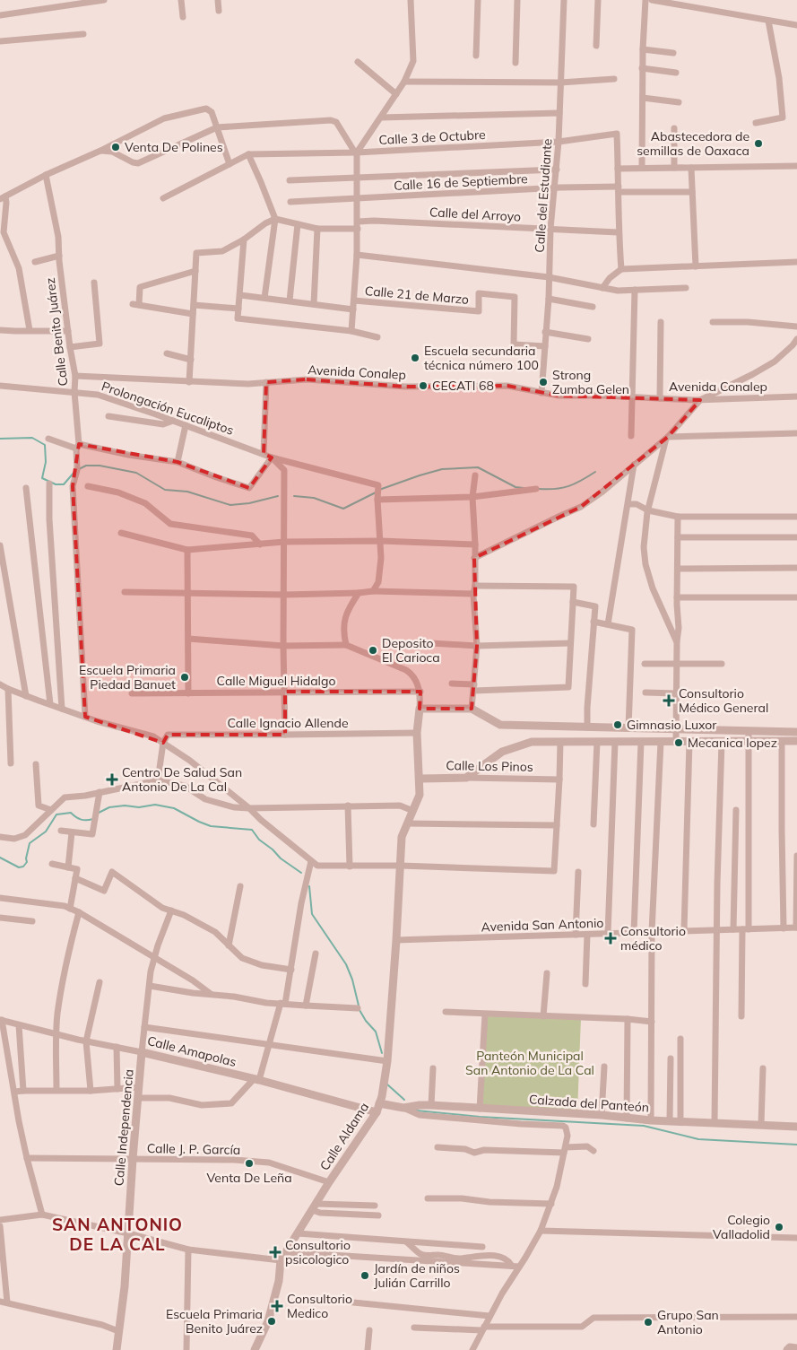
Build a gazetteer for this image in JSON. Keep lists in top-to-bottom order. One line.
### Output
{"streets":{"street":["Calle 3 de Octubre","Calle 16 de Septiembre","Calle del Estudiante","Calle del Arroyo","Calle 21 de Marzo","Calle Benito Juárez","Avenida Conalep","Prolongación Eucaliptos","Calle Miguel Hidalgo","Calle Ignacio Allende","Calle Los Pinos","Avenida San Antonio","Calle Amapolas","Calzada del Panteón","Calle Independencia","Calle Aldama","Calle J. P. García"]},"crossings":[["Calle 3 de Octubre","Calle del Estudiante"],["Calle 16 de Septiembre","Calle del Estudiante"],["Calle del Estudiante","Calle del Arroyo"],["Calle del Estudiante","Calle 21 de Marzo"],["Calle del Estudiante","Avenida Conalep"],["Calle Benito Juárez","Avenida Conalep"],["Calle Benito Juárez","Prolongación Eucaliptos"],["Prolongación Eucaliptos","Calle Miguel Hidalgo"],["Prolongación Eucaliptos","Calle Ignacio Allende"],["Calle Ignacio Allende","Calle Aldama"],["Calle Los Pinos","Calle Aldama"],["Avenida San Antonio","Calle Aldama"],["Calle Amapolas","Calle Independencia"],["Calle Amapolas","Calle Aldama"],["Calzada del Panteón","Calle Aldama"],["Calle Independencia","Calle J. P. García"],["Calle Aldama","Calle J. P. García"]],"districts":["SAN ANTONIO DE LA CAL"],"parks":["Panteón Municipal San Antonio de La Cal"],"places":{"other":["Abastecedora de semillas de Oaxaca","Venta De Polines","Escuela secundaria técnica número 100","Strong Zumba Gelen","CECATI 68","Deposito El Carioca","Escuela Primaria Piedad Banuet","Gimnasio Luxor","Mecanica lopez","Venta De Leña","Colegio Valladolid","Jardín de niños Julián Carrillo","Escuela Primaria Benito Juárez","Grupo San Antonio"],"health":["Consultorio Médico General","Centro De Salud San Antonio De La Cal","Consultorio médico","Consultorio psicologico","Consultorio Medico"]}}
